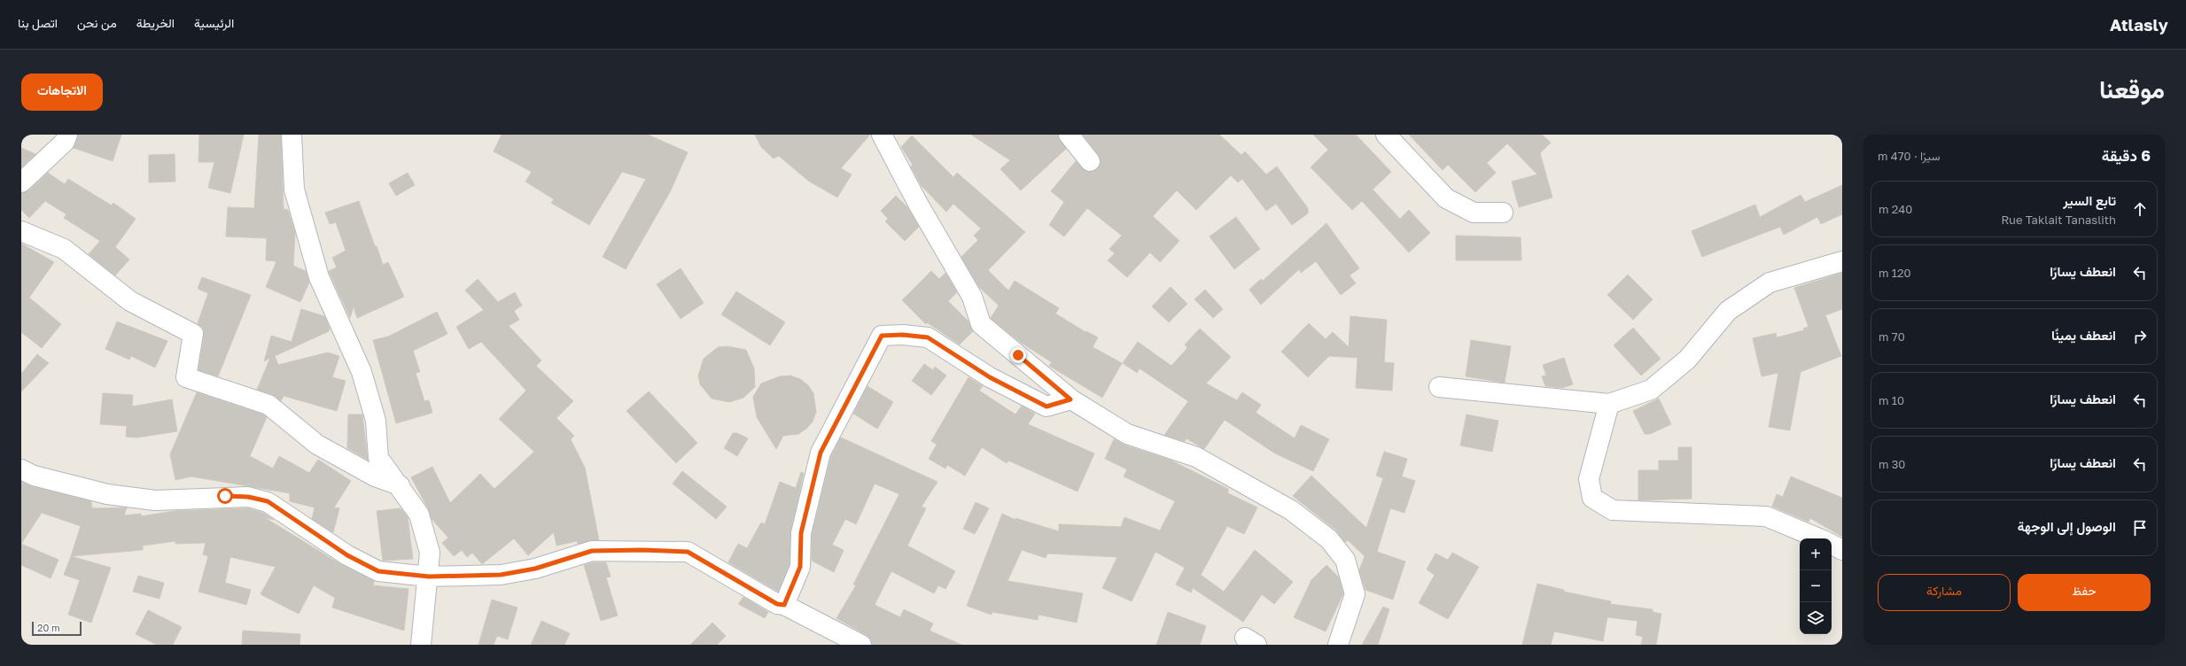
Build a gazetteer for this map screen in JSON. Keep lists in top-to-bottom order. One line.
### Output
{"scale_bar":"20 m","page":{"header":"Atlasly","nav":["الرئيسية","الخريطة","من نحن","اتصل بنا"],"title":"موقعنا","buttons":["الاتجاهات",["حفظ","مشاركة"]],"heading":["6 دقيقة","سيرًا · 470 m"],"list":[["تابع السير","Rue Taklait Tanaslith","240 m"],["انعطف يسارًا","120 m"],["انعطف يمينًا","70 m"],["انعطف يسارًا","10 m"],["انعطف يسارًا","30 m"],"الوصول إلى الوجهة"],"map_buttons":["+","−"],"scale":"20 m"}}
